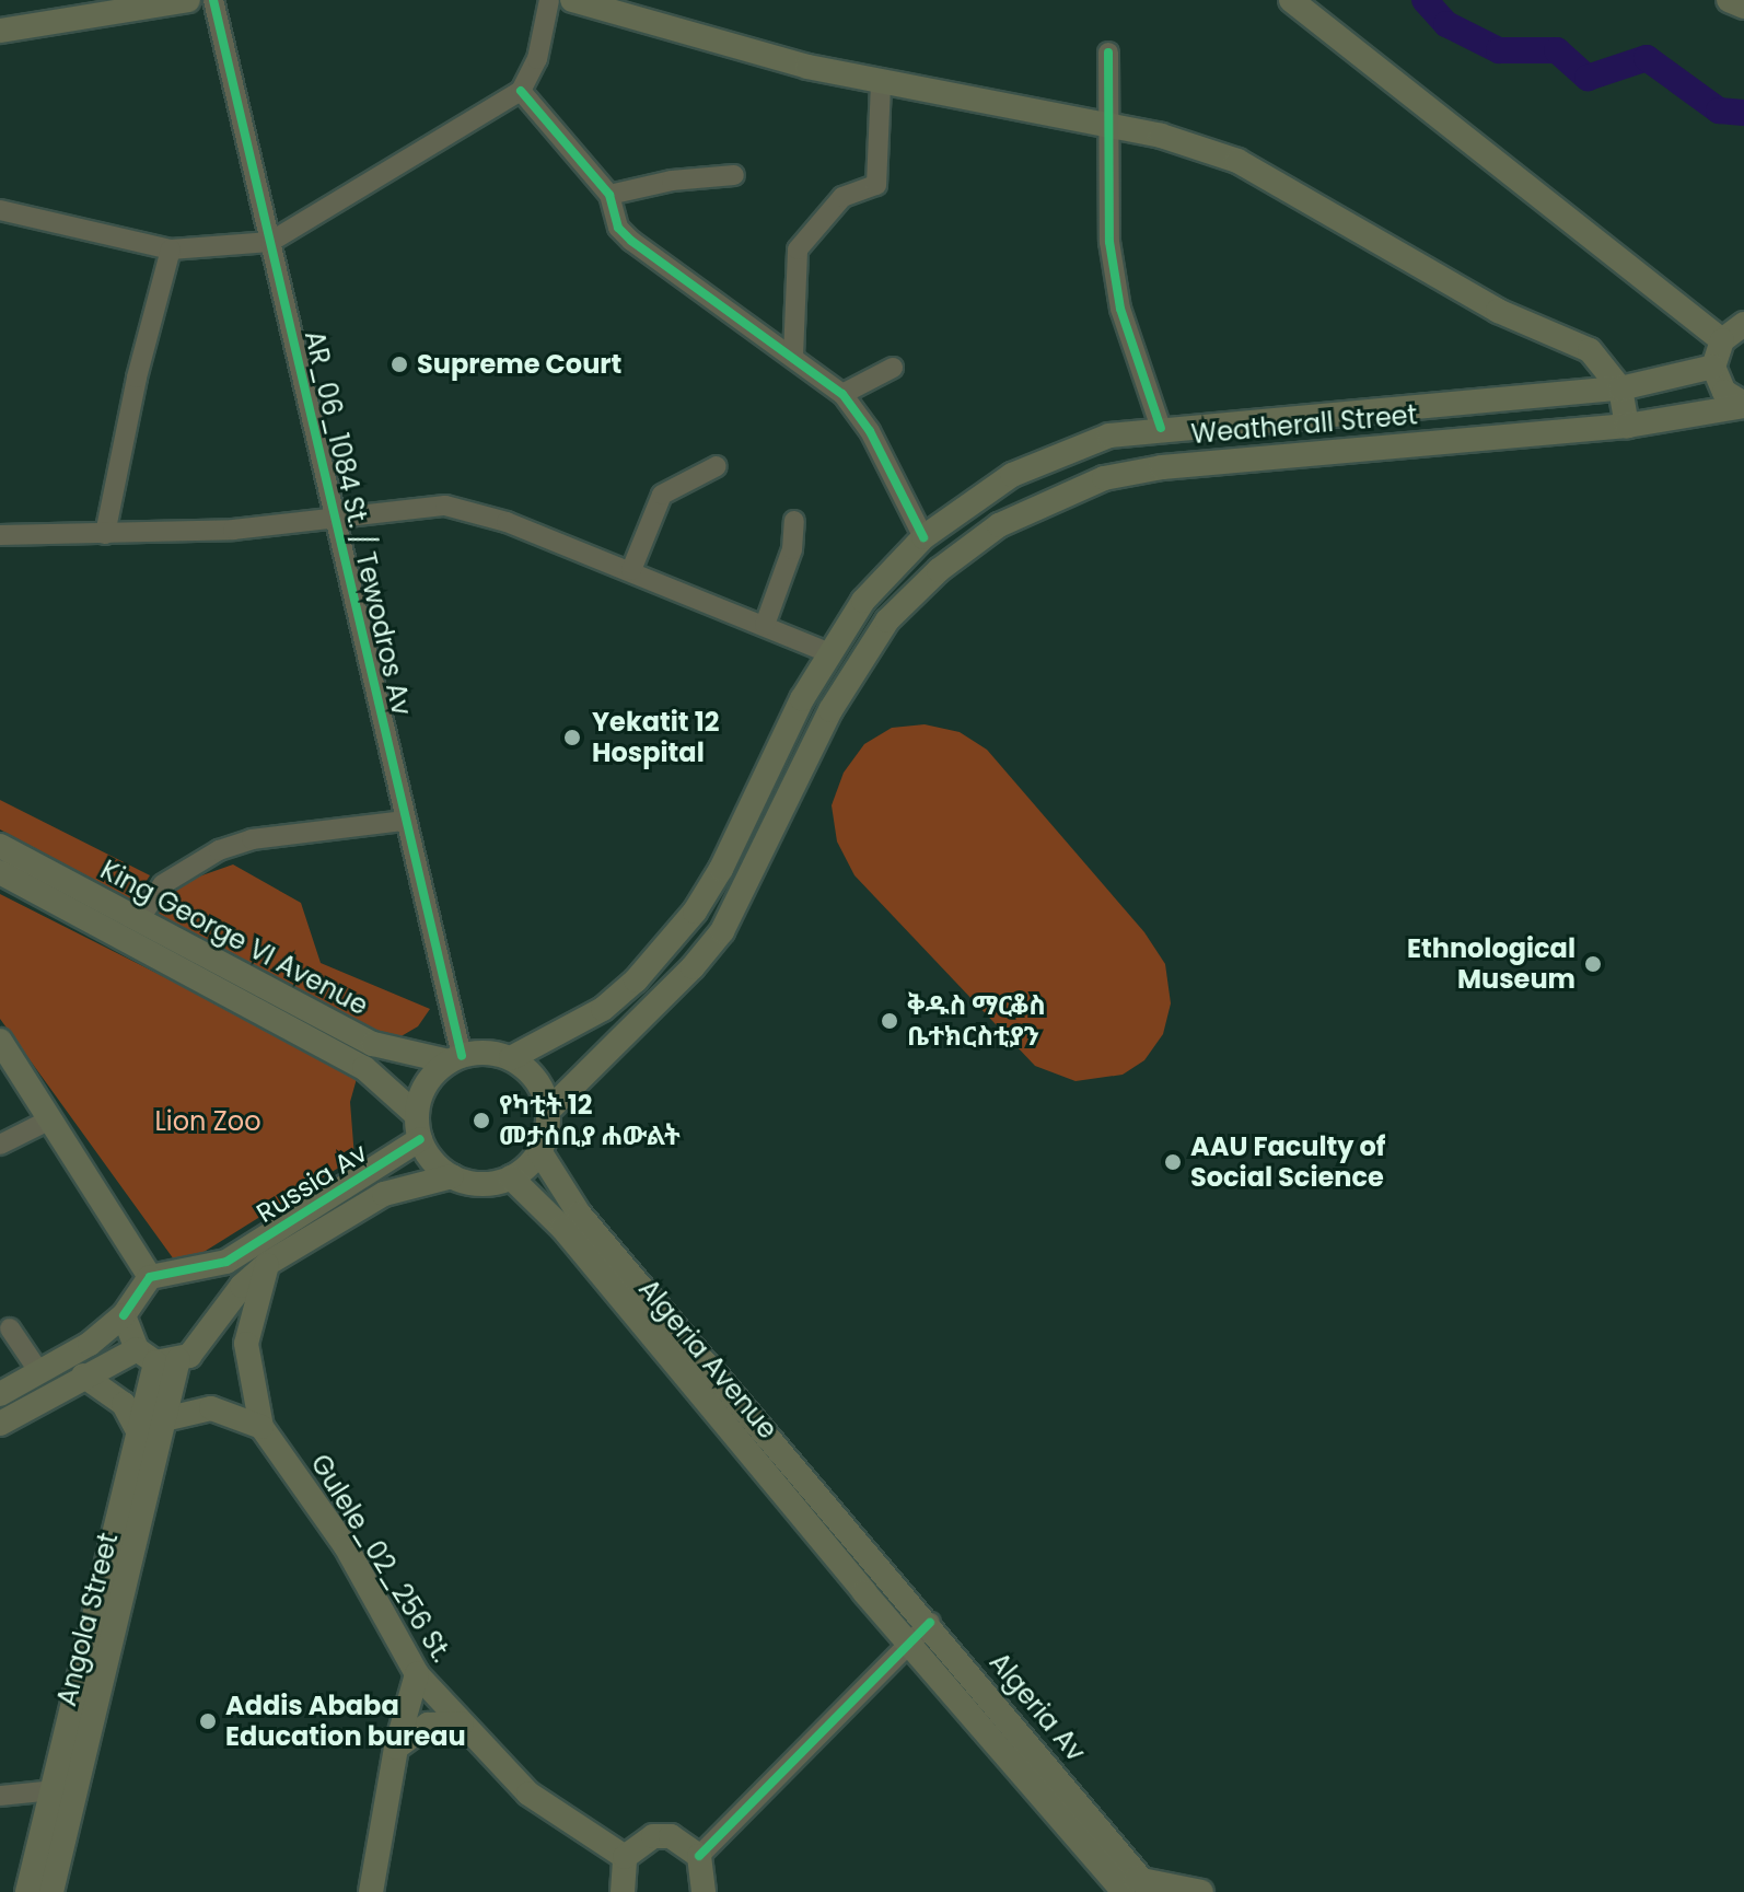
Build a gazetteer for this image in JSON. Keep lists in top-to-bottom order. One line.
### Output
{"streets":{"main road":["Weatherall Street","King George VI Avenue","Russia Av","Algeria Avenue","Gulele_02_256 St.","Angola Street","Algeria Av"],"street":["AR_06_1084 St. / Tewodros Av"]},"crossings":[["Weatherall Street","AR_06_1084 St. / Tewodros Av"],["Weatherall Street","King George VI Avenue"],["Weatherall Street","Russia Av"],["Weatherall Street","Algeria Avenue"],["AR_06_1084 St. / Tewodros Av","King George VI Avenue"],["AR_06_1084 St. / Tewodros Av","Russia Av"],["AR_06_1084 St. / Tewodros Av","Algeria Avenue"],["King George VI Avenue","Russia Av"],["King George VI Avenue","Algeria Avenue"],["Russia Av","Algeria Avenue"],["Russia Av","Gulele_02_256 St."],["Russia Av","Angola Street"],["Algeria Avenue","Algeria Av"]],"parks":["Lion Zoo"],"places":["Supreme Court","Yekatit 12 Hospital","Ethnological Museum","ቅዱስ ማርቆስ ቤተክርስቲያን","የካቲት 12 መታሰቢያ ሐውልት","AAU Faculty of Social Science","Addis Ababa Education bureau"]}
